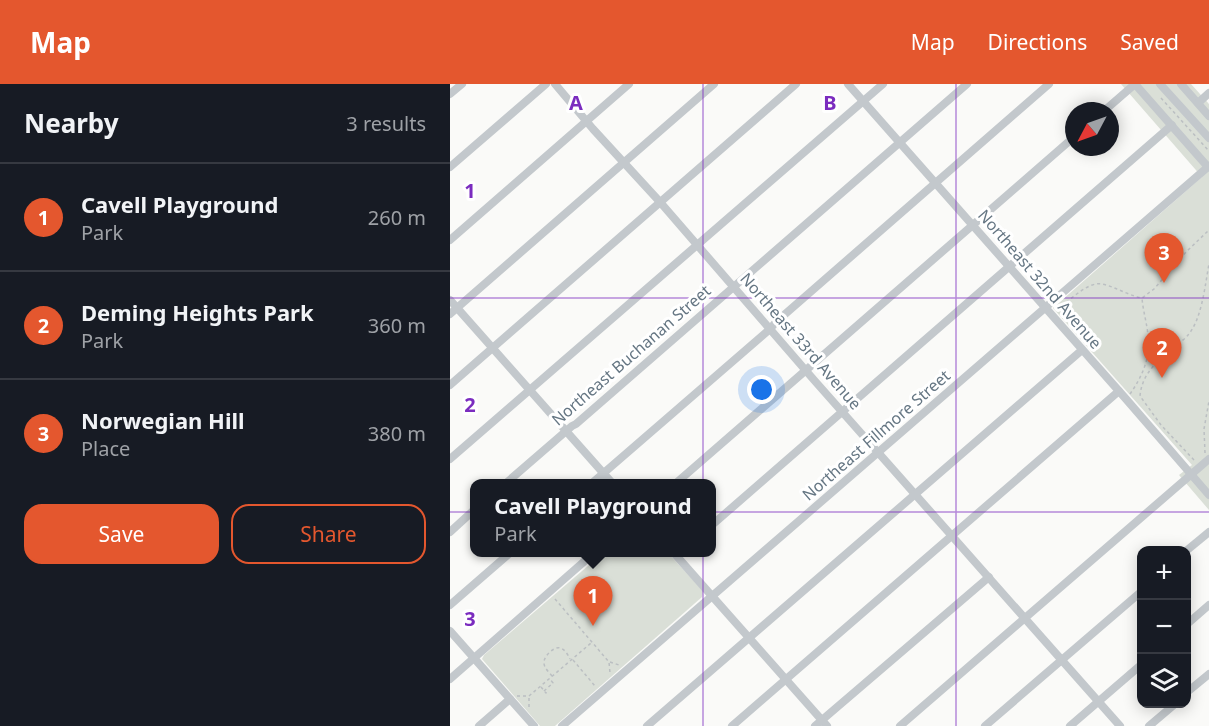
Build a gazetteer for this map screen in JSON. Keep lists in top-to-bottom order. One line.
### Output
{"streets":{"street":["Northeast 32nd Avenue","Northeast 33rd Avenue","Northeast Buchanan Street","Northeast Fillmore Street"]},"crossings":[["Northeast 32nd Avenue","Northeast Buchanan Street"],["Northeast 32nd Avenue","Northeast Fillmore Street"],["Northeast 33rd Avenue","Northeast Buchanan Street"],["Northeast 33rd Avenue","Northeast Fillmore Street"]],"north":"bottom left","page":{"header":"Map","nav":["Map","Directions","Saved"],"heading":["Nearby","3 results"],"list":[{"mark":"1","name":"Cavell Playground","note":"Park","value":"260 m"},{"mark":"2","name":"Deming Heights Park","note":"Park","value":"360 m"},{"mark":"3","name":"Norwegian Hill","note":"Place","value":"380 m"}],"pins":["3","2","1"],"popup":["Cavell Playground","Park"],"buttons":["Save","Share"],"map_buttons":["+","−"]},"grid":{"columns":["A","B"],"rows":["1","2","3"]}}
